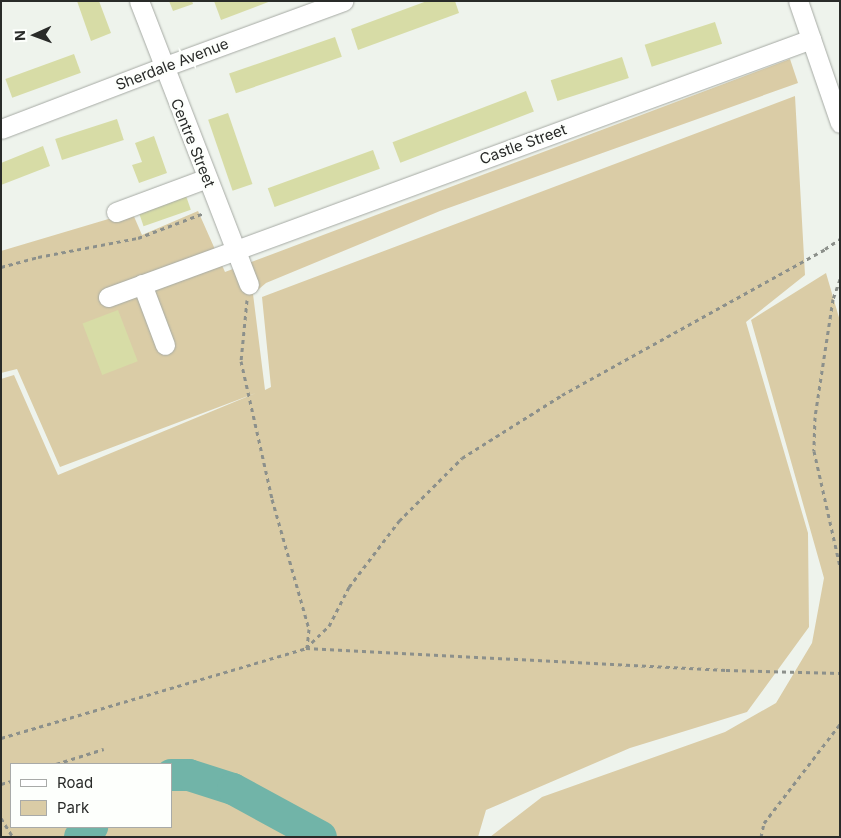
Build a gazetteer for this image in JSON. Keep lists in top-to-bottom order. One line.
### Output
{"streets":{"street":["Sherdale Avenue","Centre Street","Castle Street"]},"crossings":[["Sherdale Avenue","Centre Street"],["Centre Street","Castle Street"]],"legend":["Road","Park"],"north":"left"}
